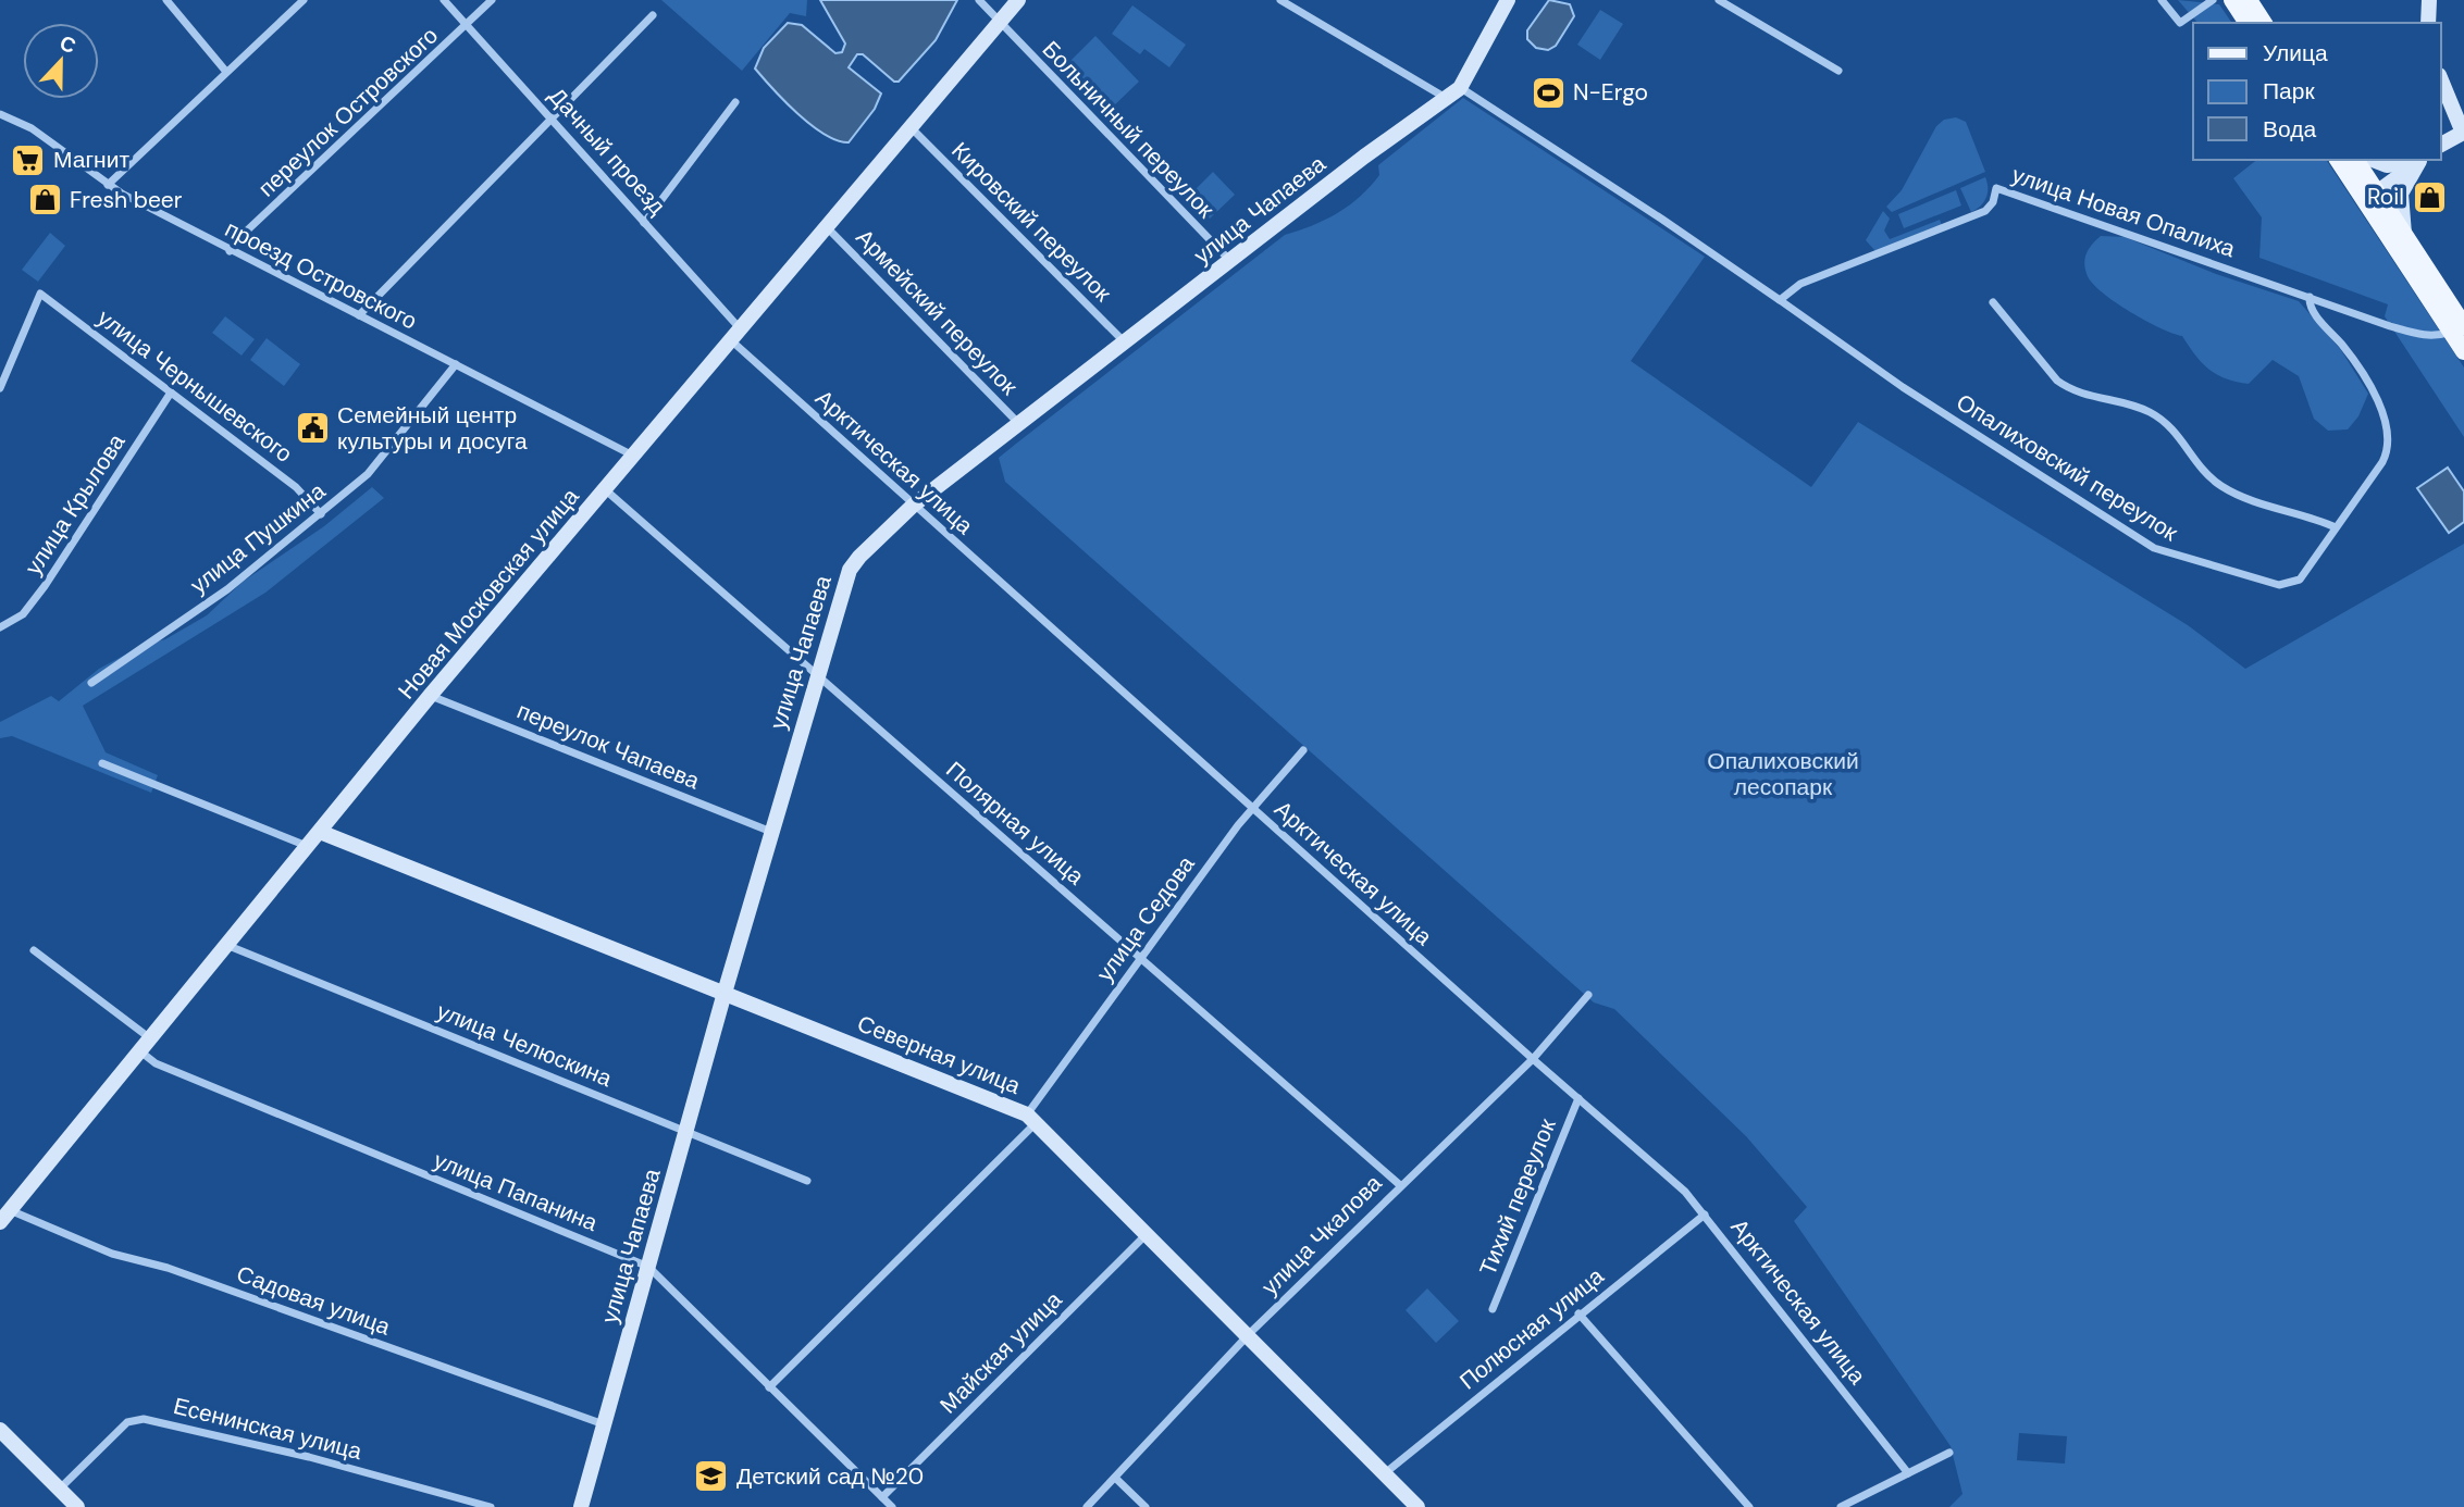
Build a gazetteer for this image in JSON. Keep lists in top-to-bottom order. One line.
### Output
{"streets":{"street":["переулок Островского","Больничный переулок","Дачный проезд","улица Чапаева","улица Новая Опалиха","Кировский переулок","проезд Островского","Армейский переулок","улица Чернышевского","Арктическая улица","Опалиховский переулок","улица Крылова","улица Пушкина","Новая Московская улица","переулок Чапаева","Полярная улица","улица Седова","улица Челюскина","Северная улица","улица Папанина","Тихий переулок","улица Чкалова","Садовая улица","Полюсная улица","Майская улица","Есенинская улица"]},"crossings":[["переулок Островского","Дачный проезд"],["переулок Островского","проезд Островского"],["Больничный переулок","улица Чапаева"],["Больничный переулок","Новая Московская улица"],["Дачный проезд","Арктическая улица"],["Дачный проезд","Новая Московская улица"],["улица Чапаева","Кировский переулок"],["улица Чапаева","Армейский переулок"],["улица Чапаева","Арктическая улица"],["улица Чапаева","переулок Чапаева"],["улица Чапаева","Полярная улица"],["улица Чапаева","улица Челюскина"],["улица Чапаева","Северная улица"],["улица Чапаева","улица Папанина"],["улица Чапаева","Садовая улица"],["улица Новая Опалиха","Опалиховский переулок"],["Кировский переулок","Новая Московская улица"],["проезд Островского","улица Пушкина"],["проезд Островского","Новая Московская улица"],["Армейский переулок","Новая Московская улица"],["улица Чернышевского","улица Крылова"],["улица Чернышевского","улица Пушкина"],["Арктическая улица","Новая Московская улица"],["Арктическая улица","улица Седова"],["Арктическая улица","Тихий переулок"],["Арктическая улица","улица Чкалова"],["Арктическая улица","Полюсная улица"],["Новая Московская улица","переулок Чапаева"],["Новая Московская улица","Полярная улица"],["Новая Московская улица","улица Челюскина"],["Новая Московская улица","Северная улица"],["Новая Московская улица","улица Папанина"],["Новая Московская улица","Садовая улица"],["Полярная улица","улица Седова"],["Полярная улица","улица Чкалова"],["улица Седова","Северная улица"],["улица Седова","улица Папанина"],["Северная улица","улица Чкалова"],["Северная улица","Полюсная улица"],["Северная улица","Майская улица"],["улица Папанина","Майская улица"]],"parks":["Опалиховский лесопарк"],"places":{"sports":["N-Ergo"],"supermarket":["Магнит"],"shop":["Roil","Fresh beer"],"public building":["Семейный центр культуры и досуга"],"school or university":["Детский сад №20"]},"legend":["Улица","Парк","Вода"],"north":"top"}
